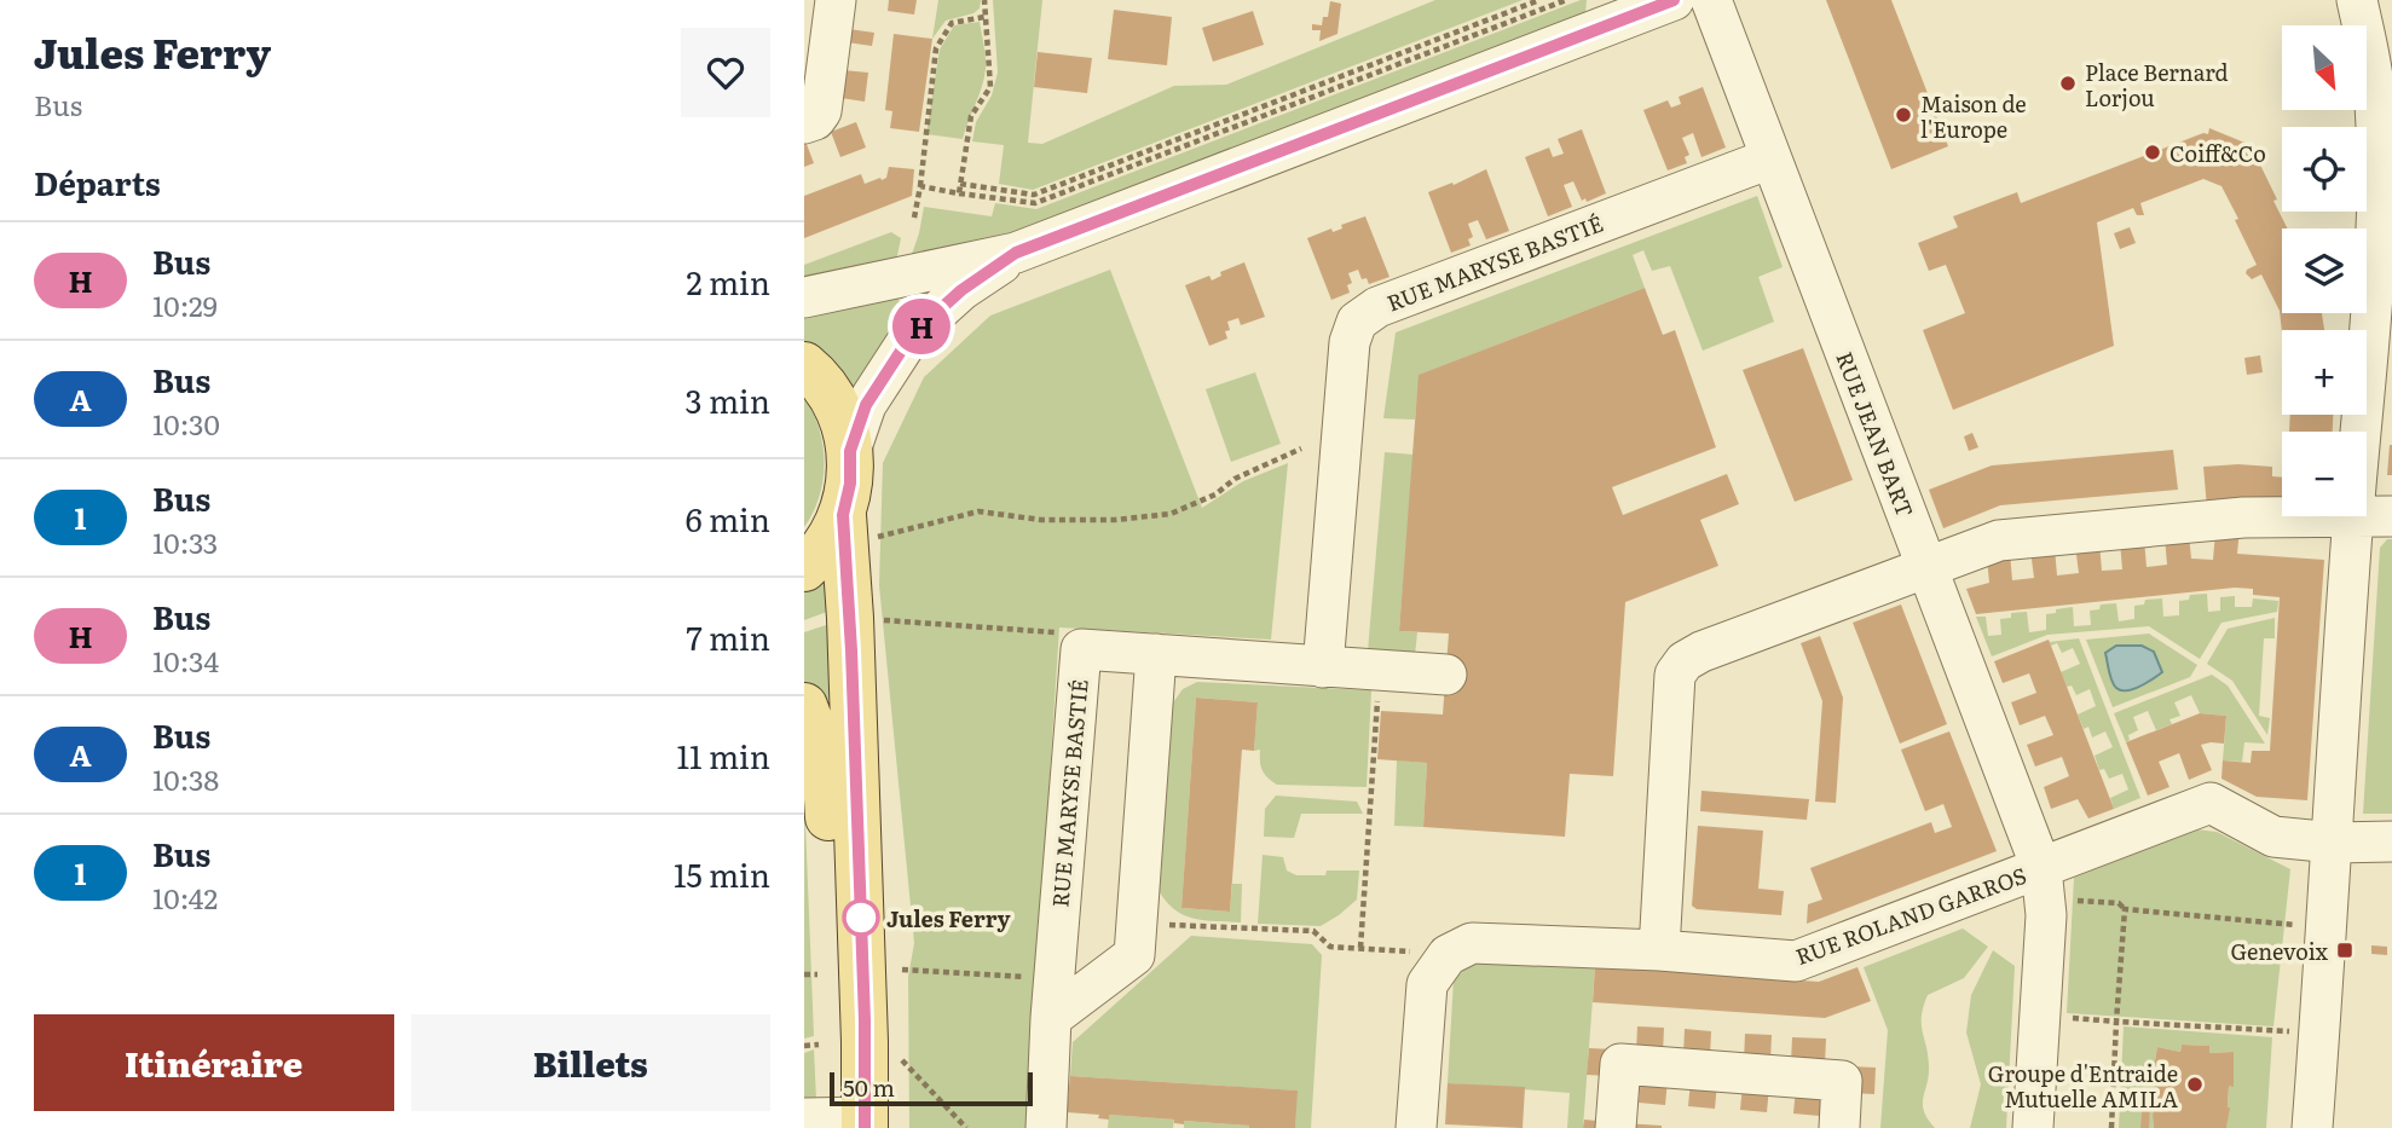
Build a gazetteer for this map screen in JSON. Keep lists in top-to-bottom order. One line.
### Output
{"streets":{"street":["RUE MARYSE BASTIÉ","RUE JEAN BART","RUE ROLAND GARROS"]},"crossings":[["RUE MARYSE BASTIÉ","RUE JEAN BART"],["RUE JEAN BART","RUE ROLAND GARROS"]],"places":{"other":["Place Bernard Lorjou","Maison de l'Europe","Coiff&Co","Jules Ferry","Groupe d'Entraide Mutuelle AMILA"],"transit":["Genevoix"]},"lines":["bus line H"],"scale_bar":"50 m","north":"bottom right","page":{"heading":[["Jules Ferry","Bus"],"Départs"],"on_map":"H","map_buttons":["+","−"],"list":[{"mark":"H","name":"Bus","note":"10:29","value":"2 min"},{"mark":"A","name":"Bus","note":"10:30","value":"3 min"},{"mark":"1","name":"Bus","note":"10:33","value":"6 min"},{"mark":"H","name":"Bus","note":"10:34","value":"7 min"},{"mark":"A","name":"Bus","note":"10:38","value":"11 min"},{"mark":"1","name":"Bus","note":"10:42","value":"15 min"}],"buttons":["Itinéraire","Billets"],"scale":"50 m"}}
